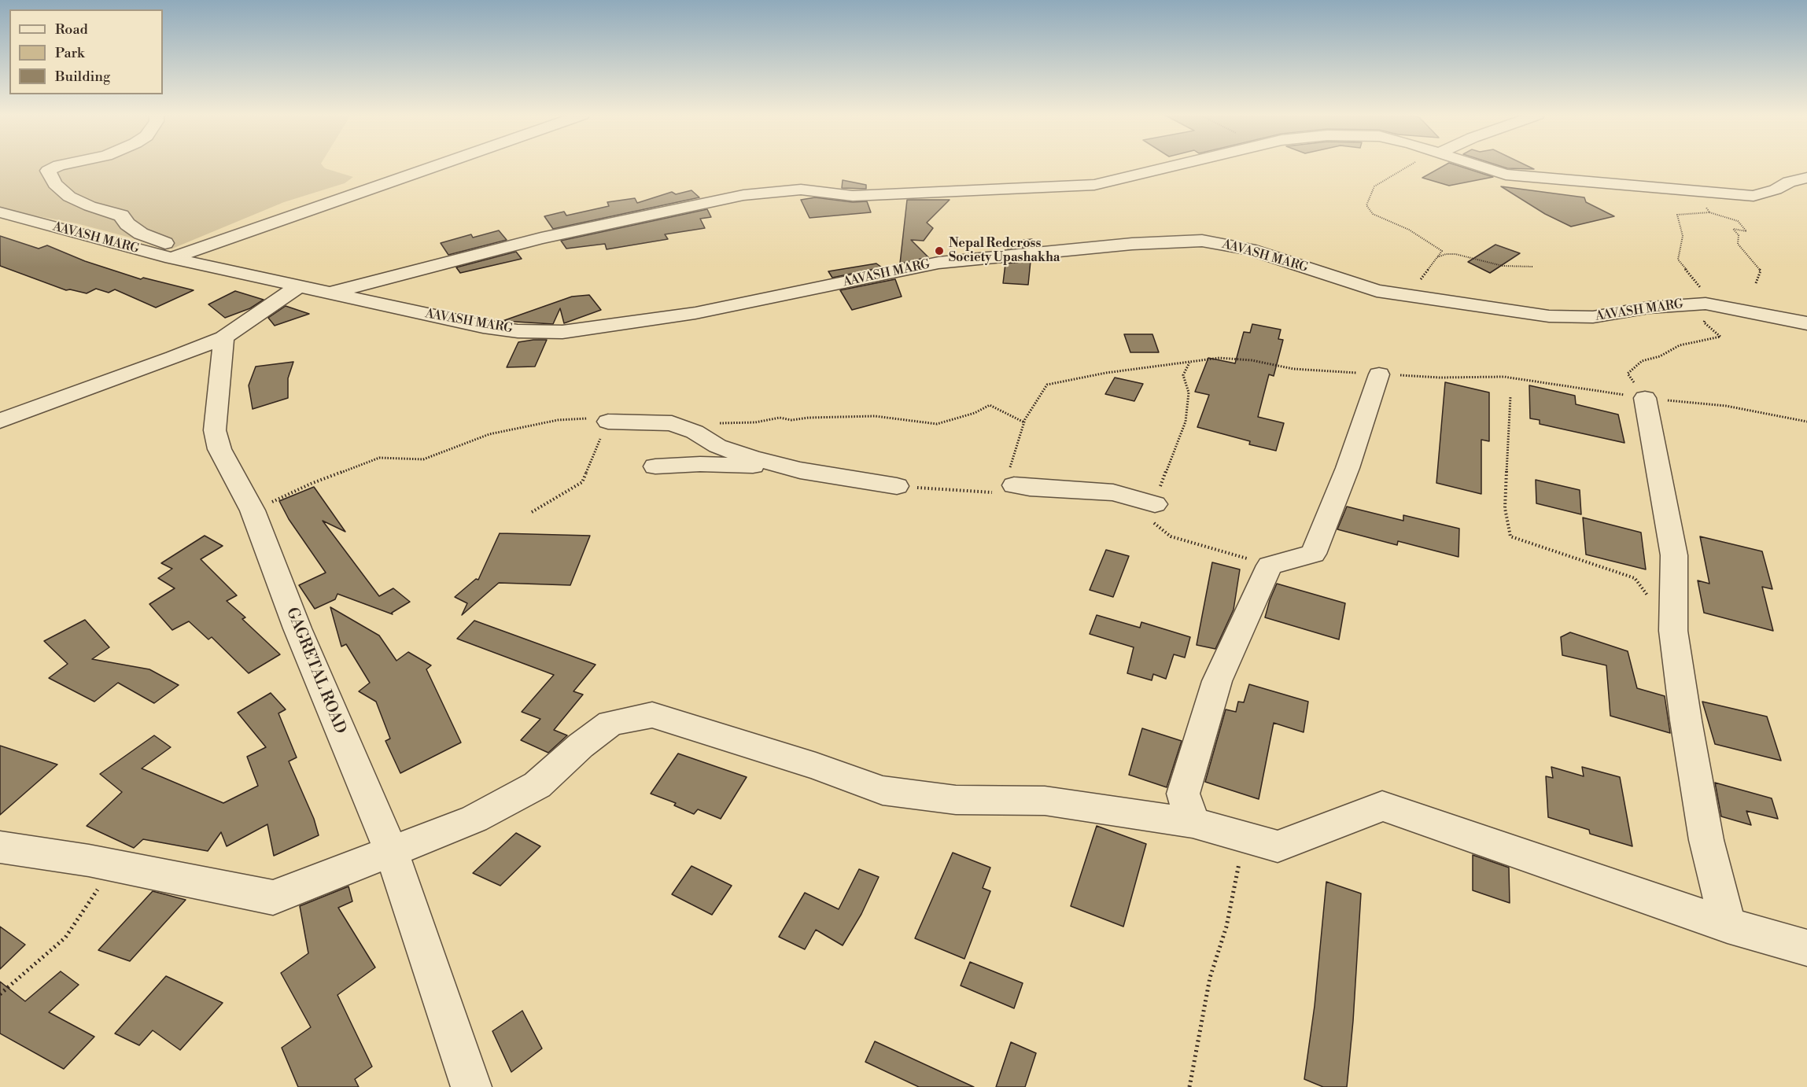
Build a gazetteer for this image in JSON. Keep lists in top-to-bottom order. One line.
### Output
{"streets":{"street":["AAVASH MARG","GAGRETAL ROAD"]},"places":["Nepal Redcross Society Upashakha"],"legend":["Road","Park","Building"]}
